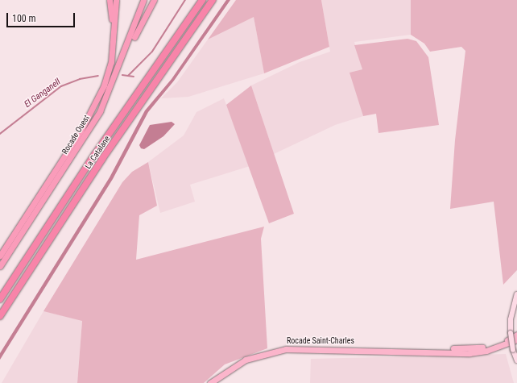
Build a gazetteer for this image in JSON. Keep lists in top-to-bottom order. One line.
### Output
{"streets":{"highway":["Rocade Ouest","La Catalane"],"main road":["Rocade Saint-Charles"]},"water":["El Ganganell"],"scale_bar":"100 m"}
